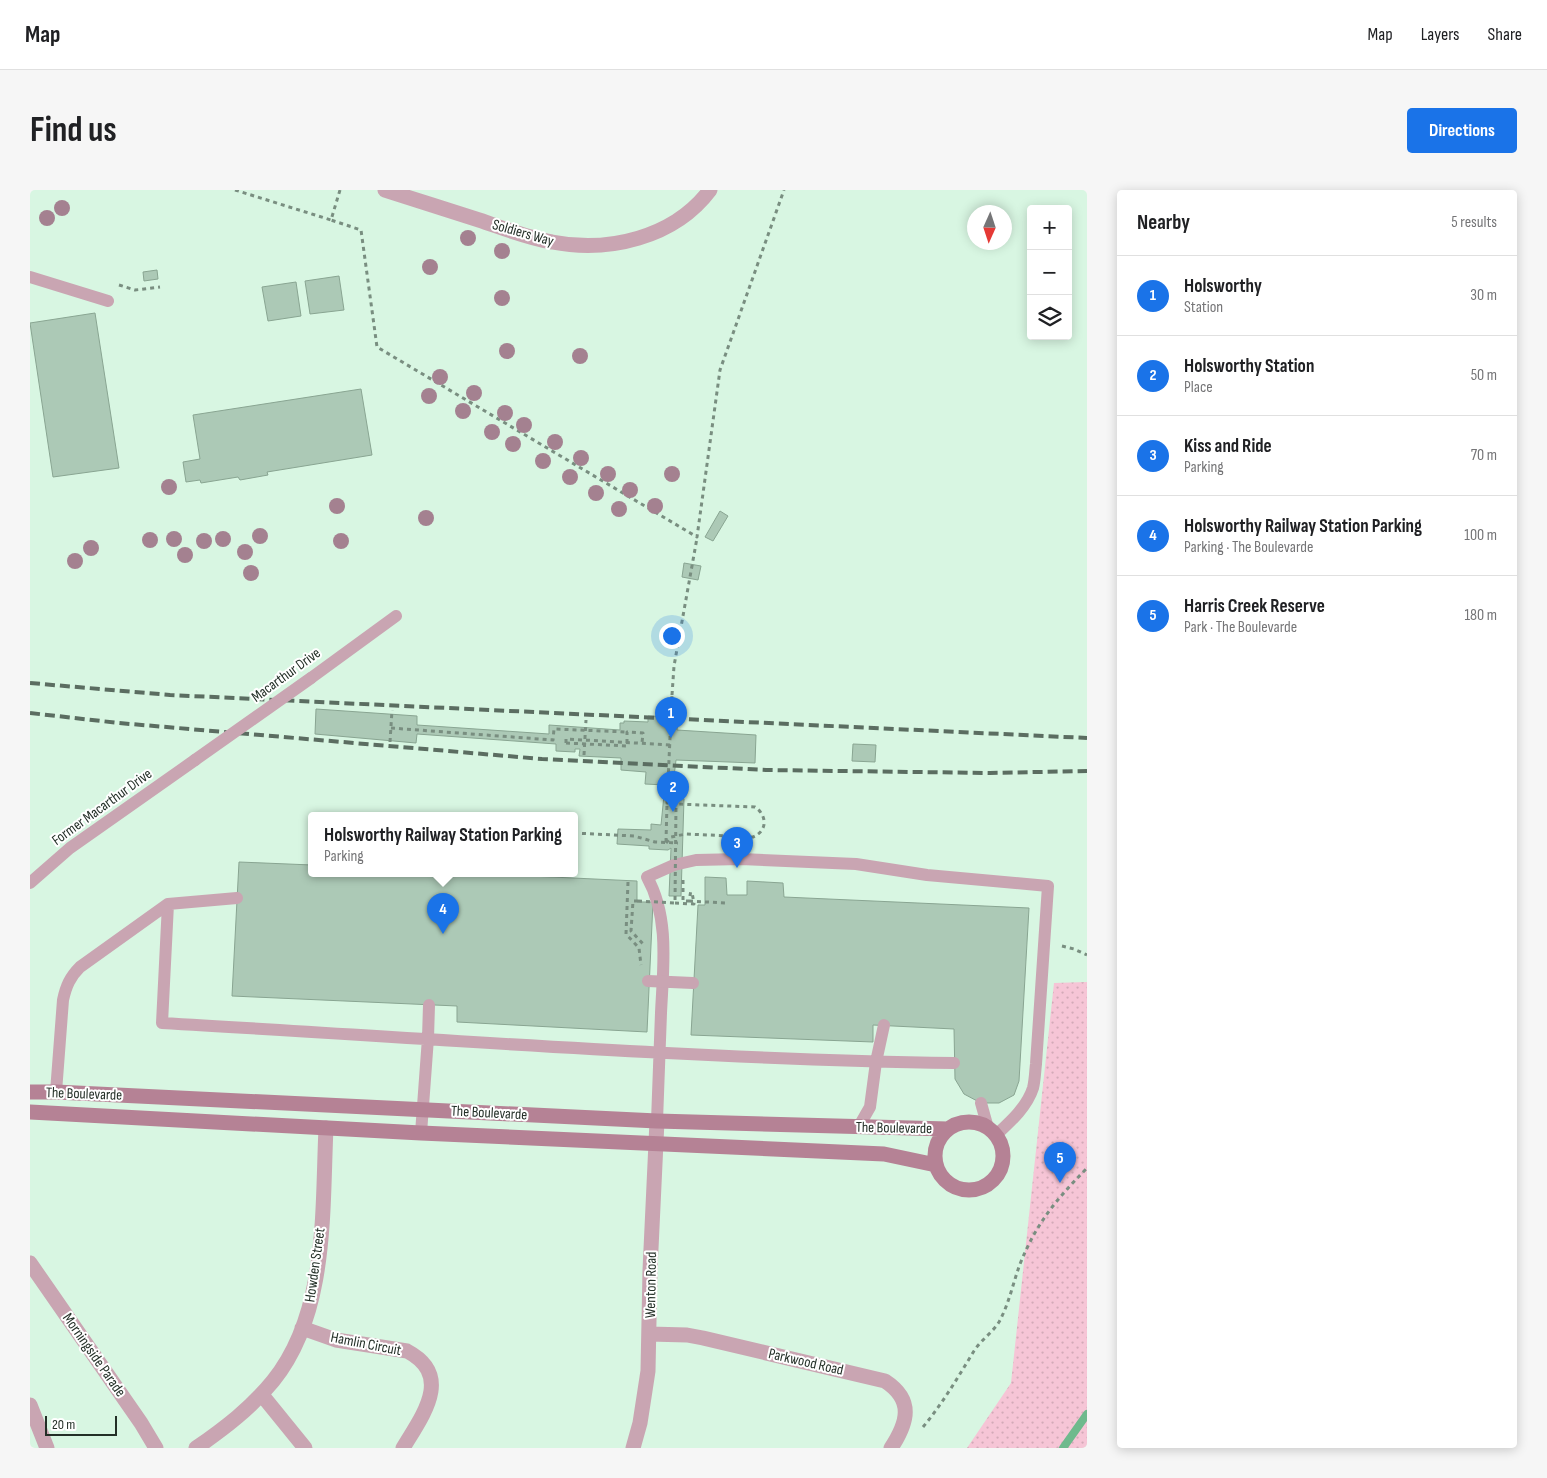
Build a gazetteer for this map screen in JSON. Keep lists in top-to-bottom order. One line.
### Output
{"streets":{"street":["Soldiers Way","The Boulevarde","Howden Street","Wenton Road","Hamlin Circuit","Morningside Parade","Parkwood Road"],"lane":["Macarthur Drive","Former Macarthur Drive"]},"crossings":[["Macarthur Drive","Former Macarthur Drive"],["The Boulevarde","Howden Street"],["The Boulevarde","Wenton Road"],["Howden Street","Hamlin Circuit"],["Wenton Road","Parkwood Road"]],"scale_bar":"20 m","north":"bottom","page":{"header":"Map","nav":["Map","Layers","Share"],"buttons":"Directions","title":"Find us","heading":["Nearby","5 results"],"map_buttons":["+","−"],"list":[{"mark":"1","name":"Holsworthy","note":"Station","value":"30 m"},{"mark":"2","name":"Holsworthy Station","note":"Place","value":"50 m"},{"mark":"3","name":"Kiss and Ride","note":"Parking","value":"70 m"},{"mark":"4","name":"Holsworthy Railway Station Parking","note":"Parking · The Boulevarde","value":"100 m"},{"mark":"5","name":"Harris Creek Reserve","note":"Park · The Boulevarde","value":"180 m"}],"pins":["1","2","3","4","5"],"popup":["Holsworthy Railway Station Parking","Parking"],"scale":"20 m"}}
